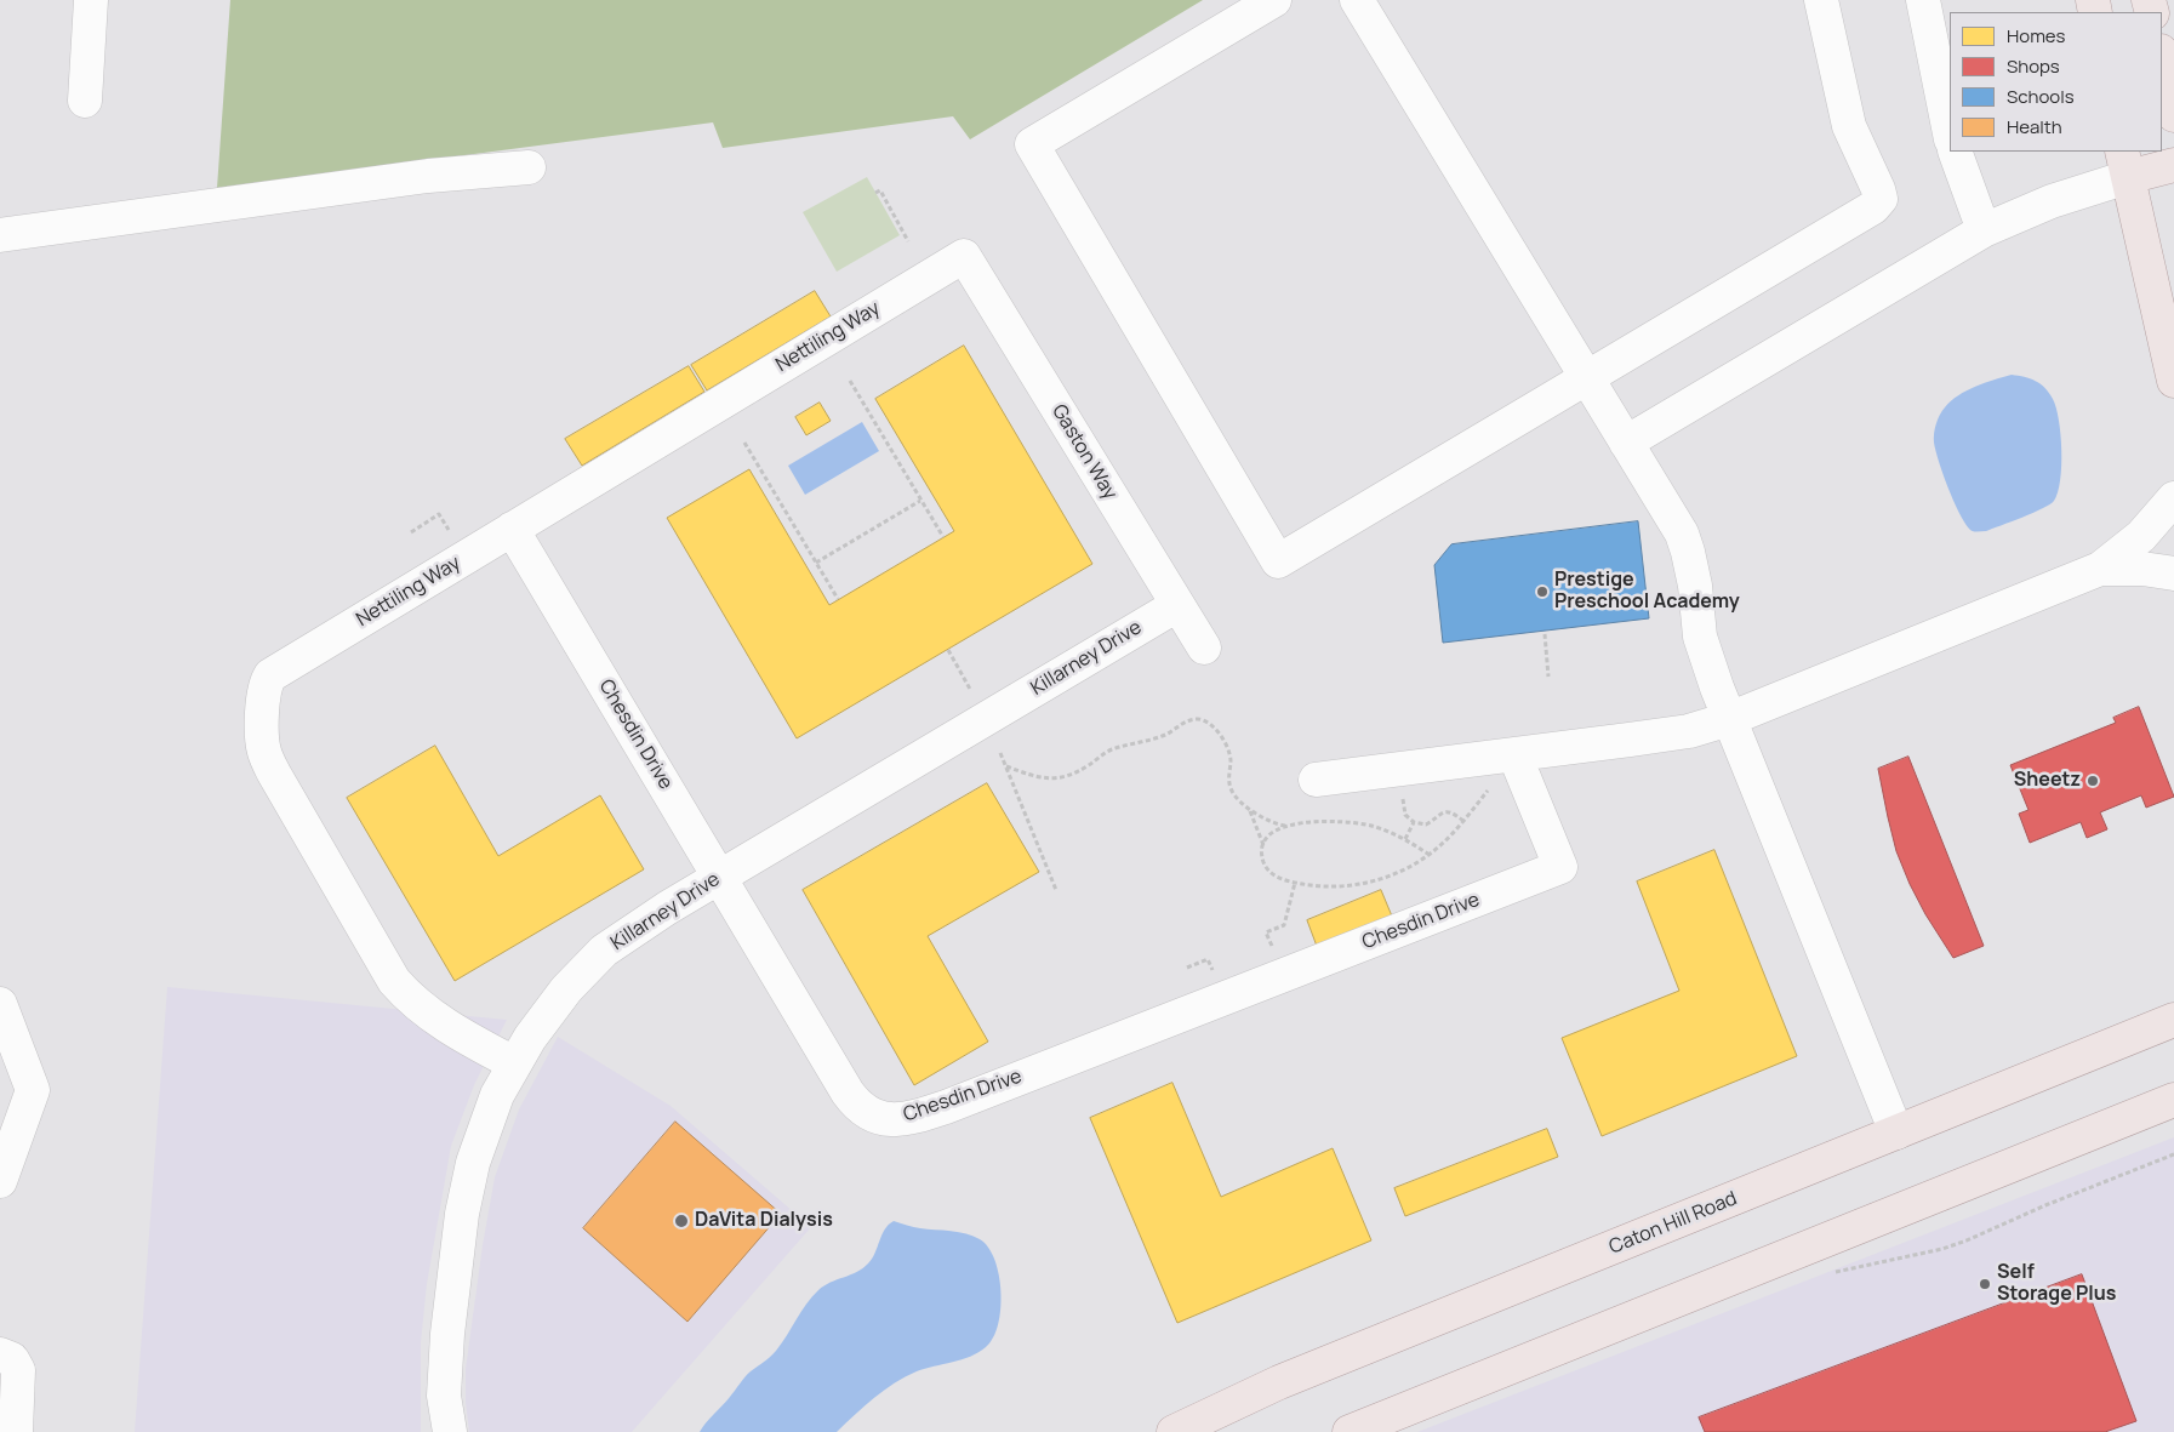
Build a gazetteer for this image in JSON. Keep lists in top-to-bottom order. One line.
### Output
{"streets":{"main road":["Caton Hill Road"],"street":["Nettiling Way","Gaston Way","Killarney Drive","Chesdin Drive"]},"crossings":[["Nettiling Way","Gaston Way"],["Nettiling Way","Killarney Drive"],["Nettiling Way","Chesdin Drive"],["Gaston Way","Killarney Drive"],["Killarney Drive","Chesdin Drive"]],"places":["Prestige Preschool Academy","Sheetz","DaVita Dialysis","Self Storage Plus"],"legend":["Homes","Shops","Schools","Health"]}
